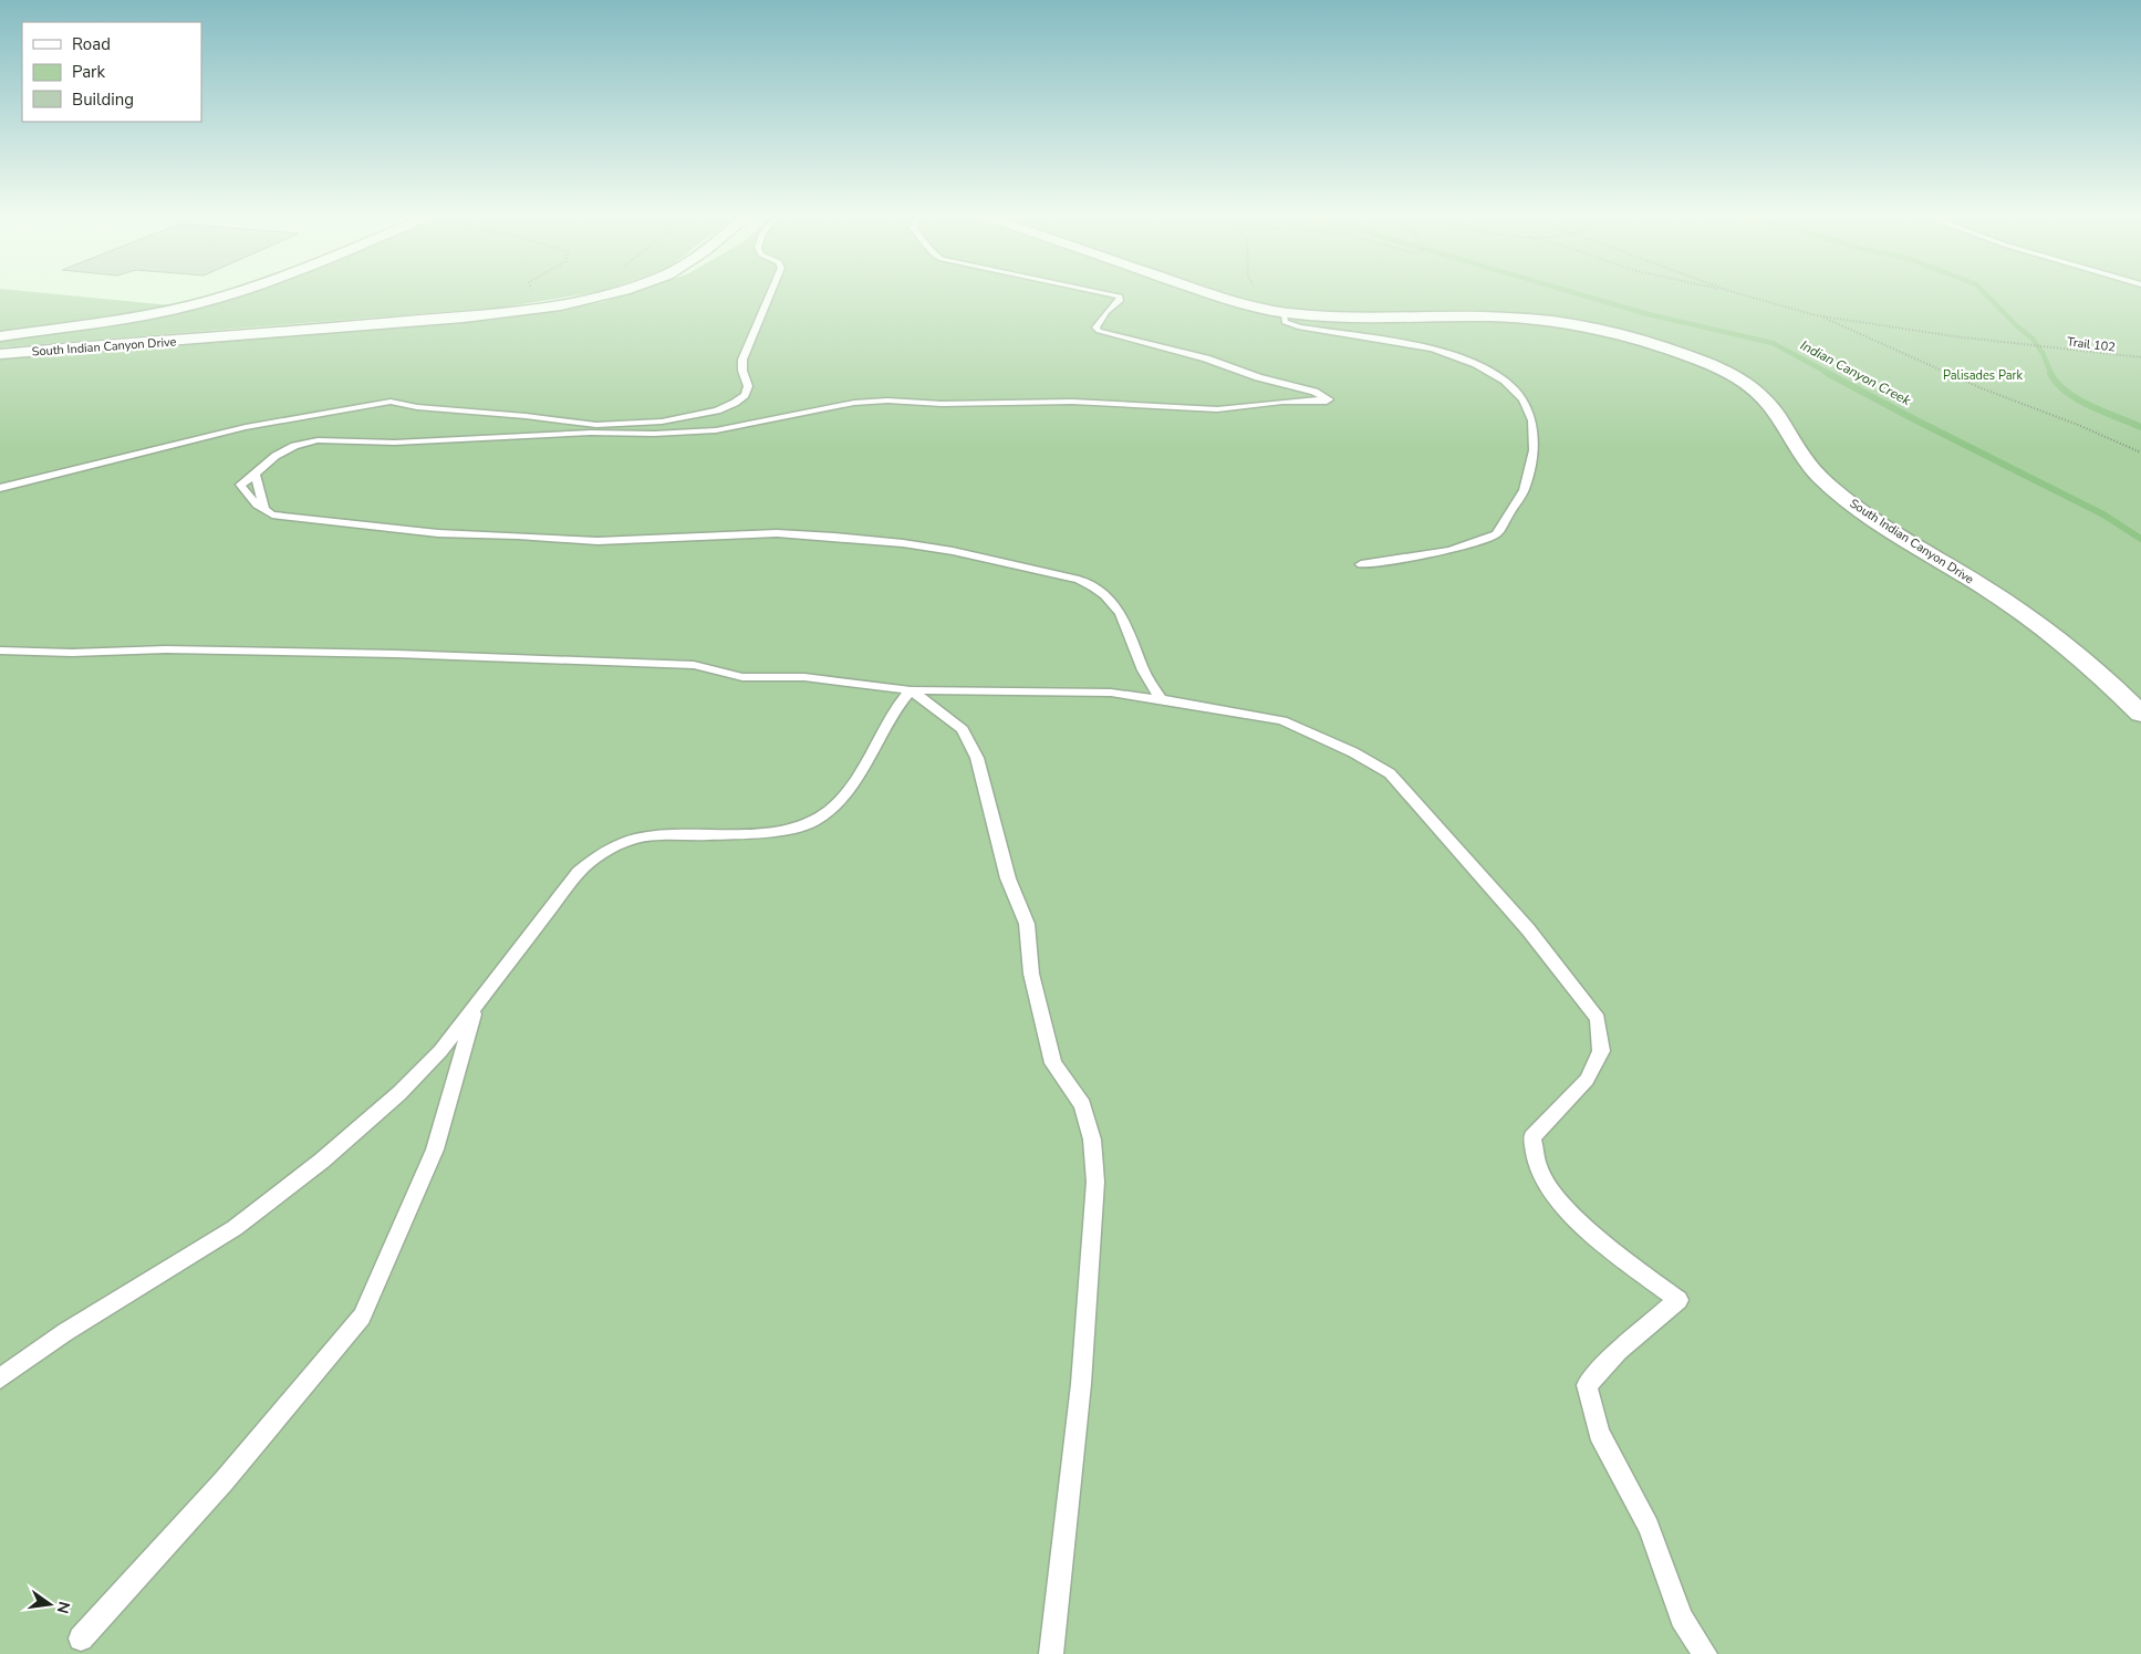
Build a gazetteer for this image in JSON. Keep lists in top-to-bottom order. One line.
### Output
{"streets":{"street":["South Indian Canyon Drive"],"path":["Trail 102"]},"water":["Indian Canyon Creek"],"parks":["Palisades Park"],"legend":["Road","Park","Building"],"north":"right"}
